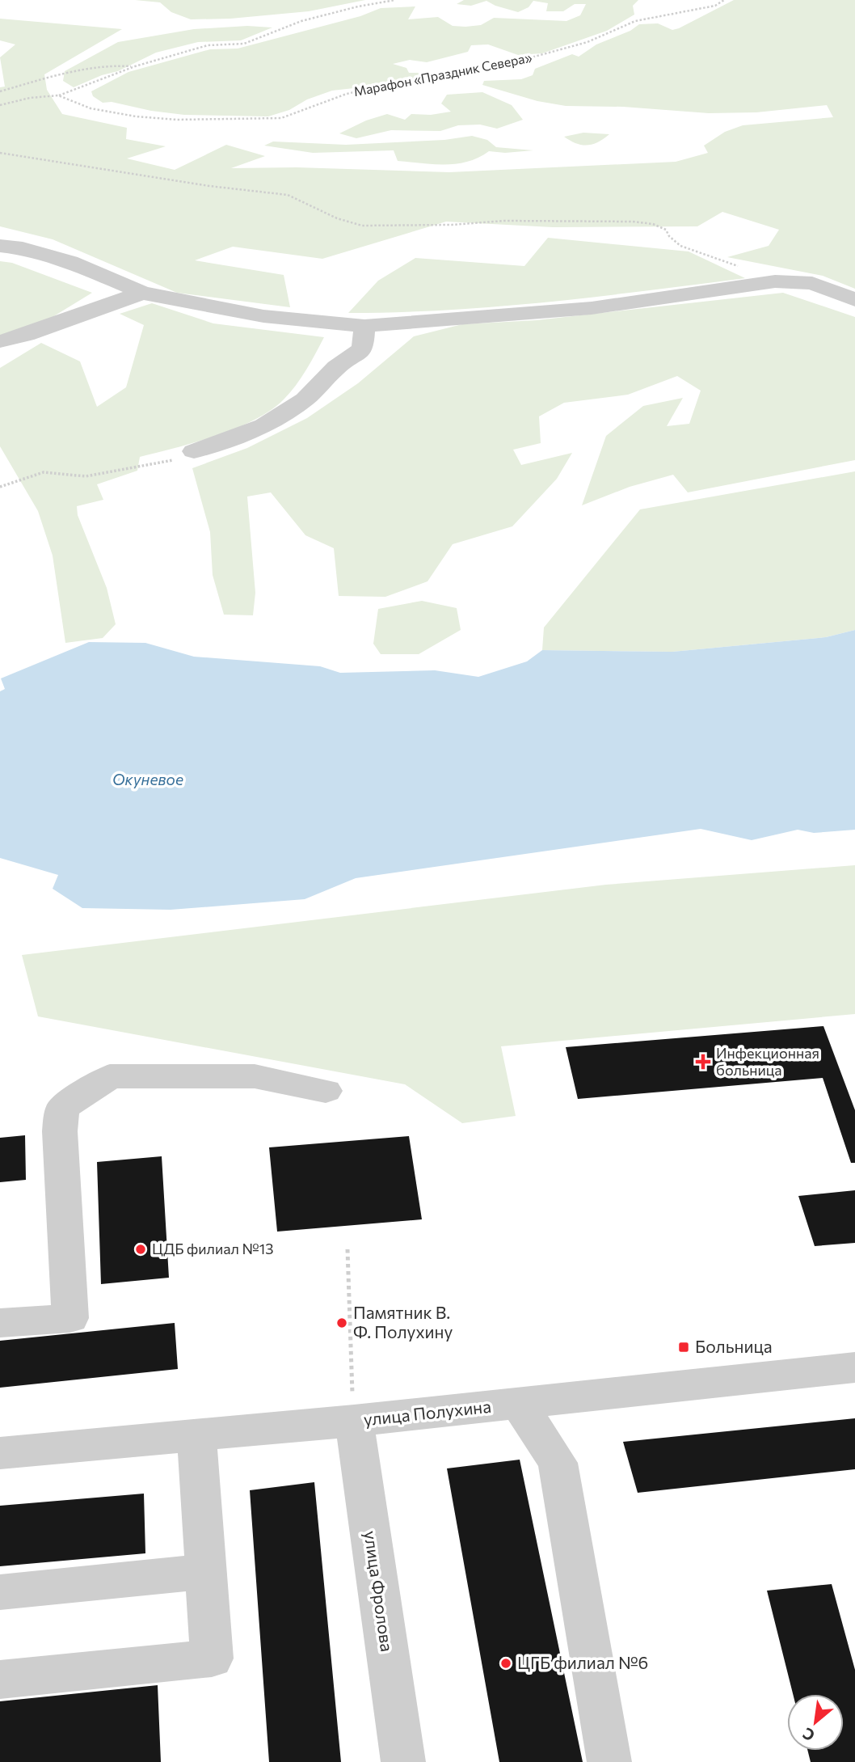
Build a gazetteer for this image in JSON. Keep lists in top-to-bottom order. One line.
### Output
{"streets":{"street":["улица Полухина","улица Фролова"],"path":["Марафон «Праздник Севера»"]},"crossings":[["улица Полухина","улица Фролова"]],"water":["Окуневое"],"places":{"health":["Инфекционная больница"],"other":["ЦДБ филиал №13","Памятник В. Ф. Полухину","ЦГБ филиал №6"],"transit":["Больница"]},"north":"bottom left"}
